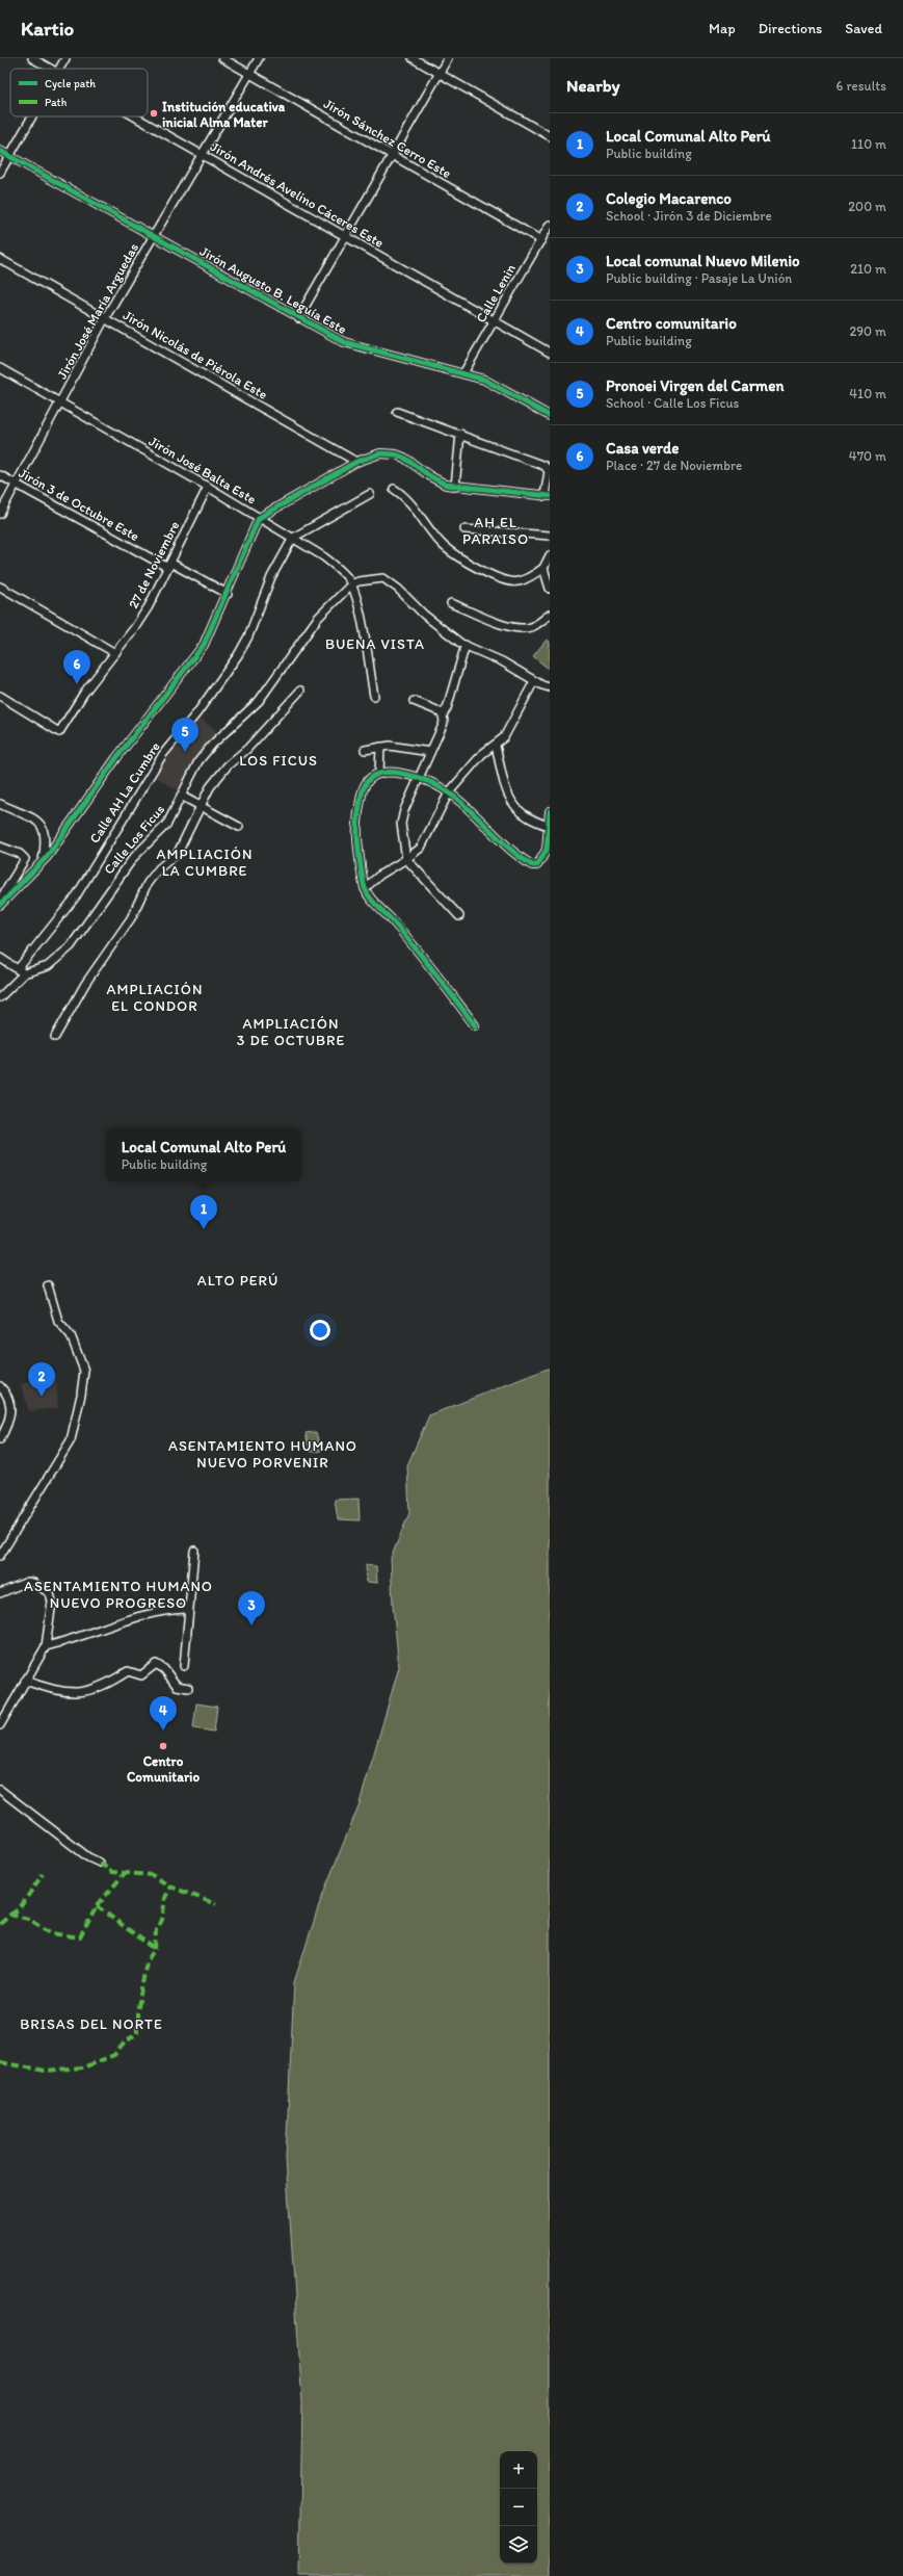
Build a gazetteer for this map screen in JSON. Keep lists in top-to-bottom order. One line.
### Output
{"streets":{"street":["Jirón Sánchez Cerro Este","Jirón Andrés Avelino Cáceres Este","Jirón Augusto B. Leguía Este","Calle Lenin","Jirón José María Arguedas","Jirón Nicolás de Piérola Este","Jirón José Balta Este","Jirón 3 de Octubre Este","27 de Noviembre","Calle AH La Cumbre","Calle Los Ficus"]},"crossings":[["Jirón Sánchez Cerro Este","Calle Lenin"],["Jirón Sánchez Cerro Este","Jirón José María Arguedas"],["Jirón Andrés Avelino Cáceres Este","Calle Lenin"],["Jirón Andrés Avelino Cáceres Este","Jirón José María Arguedas"],["Jirón Augusto B. Leguía Este","Calle Lenin"],["Jirón Augusto B. Leguía Este","Jirón José María Arguedas"],["Jirón José María Arguedas","Jirón Nicolás de Piérola Este"],["Jirón José María Arguedas","Jirón José Balta Este"],["Jirón José María Arguedas","Jirón 3 de Octubre Este"],["Jirón José Balta Este","27 de Noviembre"],["Jirón José Balta Este","Calle AH La Cumbre"],["Jirón José Balta Este","Calle Los Ficus"],["Jirón 3 de Octubre Este","27 de Noviembre"],["Calle AH La Cumbre","Calle Los Ficus"]],"districts":["AH EL PARAISO","BUENA VISTA","LOS FICUS","AMPLIACIÓN LA CUMBRE","AMPLIACIÓN EL CONDOR","AMPLIACIÓN 3 DE OCTUBRE","ALTO PERÚ","ASENTAMIENTO HUMANO NUEVO PORVENIR","ASENTAMIENTO HUMANO NUEVO PROGRESO","BRISAS DEL NORTE"],"places":["Institución educativa inicial Alma Mater","Centro Comunitario"],"legend":["Cycle path","Path"],"page":{"header":"Kartio","nav":["Map","Directions","Saved"],"heading":["Nearby","6 results"],"list":[{"mark":"1","name":"Local Comunal Alto Perú","note":"Public building","value":"110 m"},{"mark":"2","name":"Colegio Macarenco","note":"School · Jirón 3 de Diciembre","value":"200 m"},{"mark":"3","name":"Local comunal Nuevo Milenio","note":"Public building · Pasaje La Unión","value":"210 m"},{"mark":"4","name":"Centro comunitario","note":"Public building","value":"290 m"},{"mark":"5","name":"Pronoei Virgen del Carmen","note":"School · Calle Los Ficus","value":"410 m"},{"mark":"6","name":"Casa verde","note":"Place · 27 de Noviembre","value":"470 m"}],"pins":["6","5","1","2","3","4"],"popup":["Local Comunal Alto Perú","Public building"],"map_buttons":["+","−"]}}
